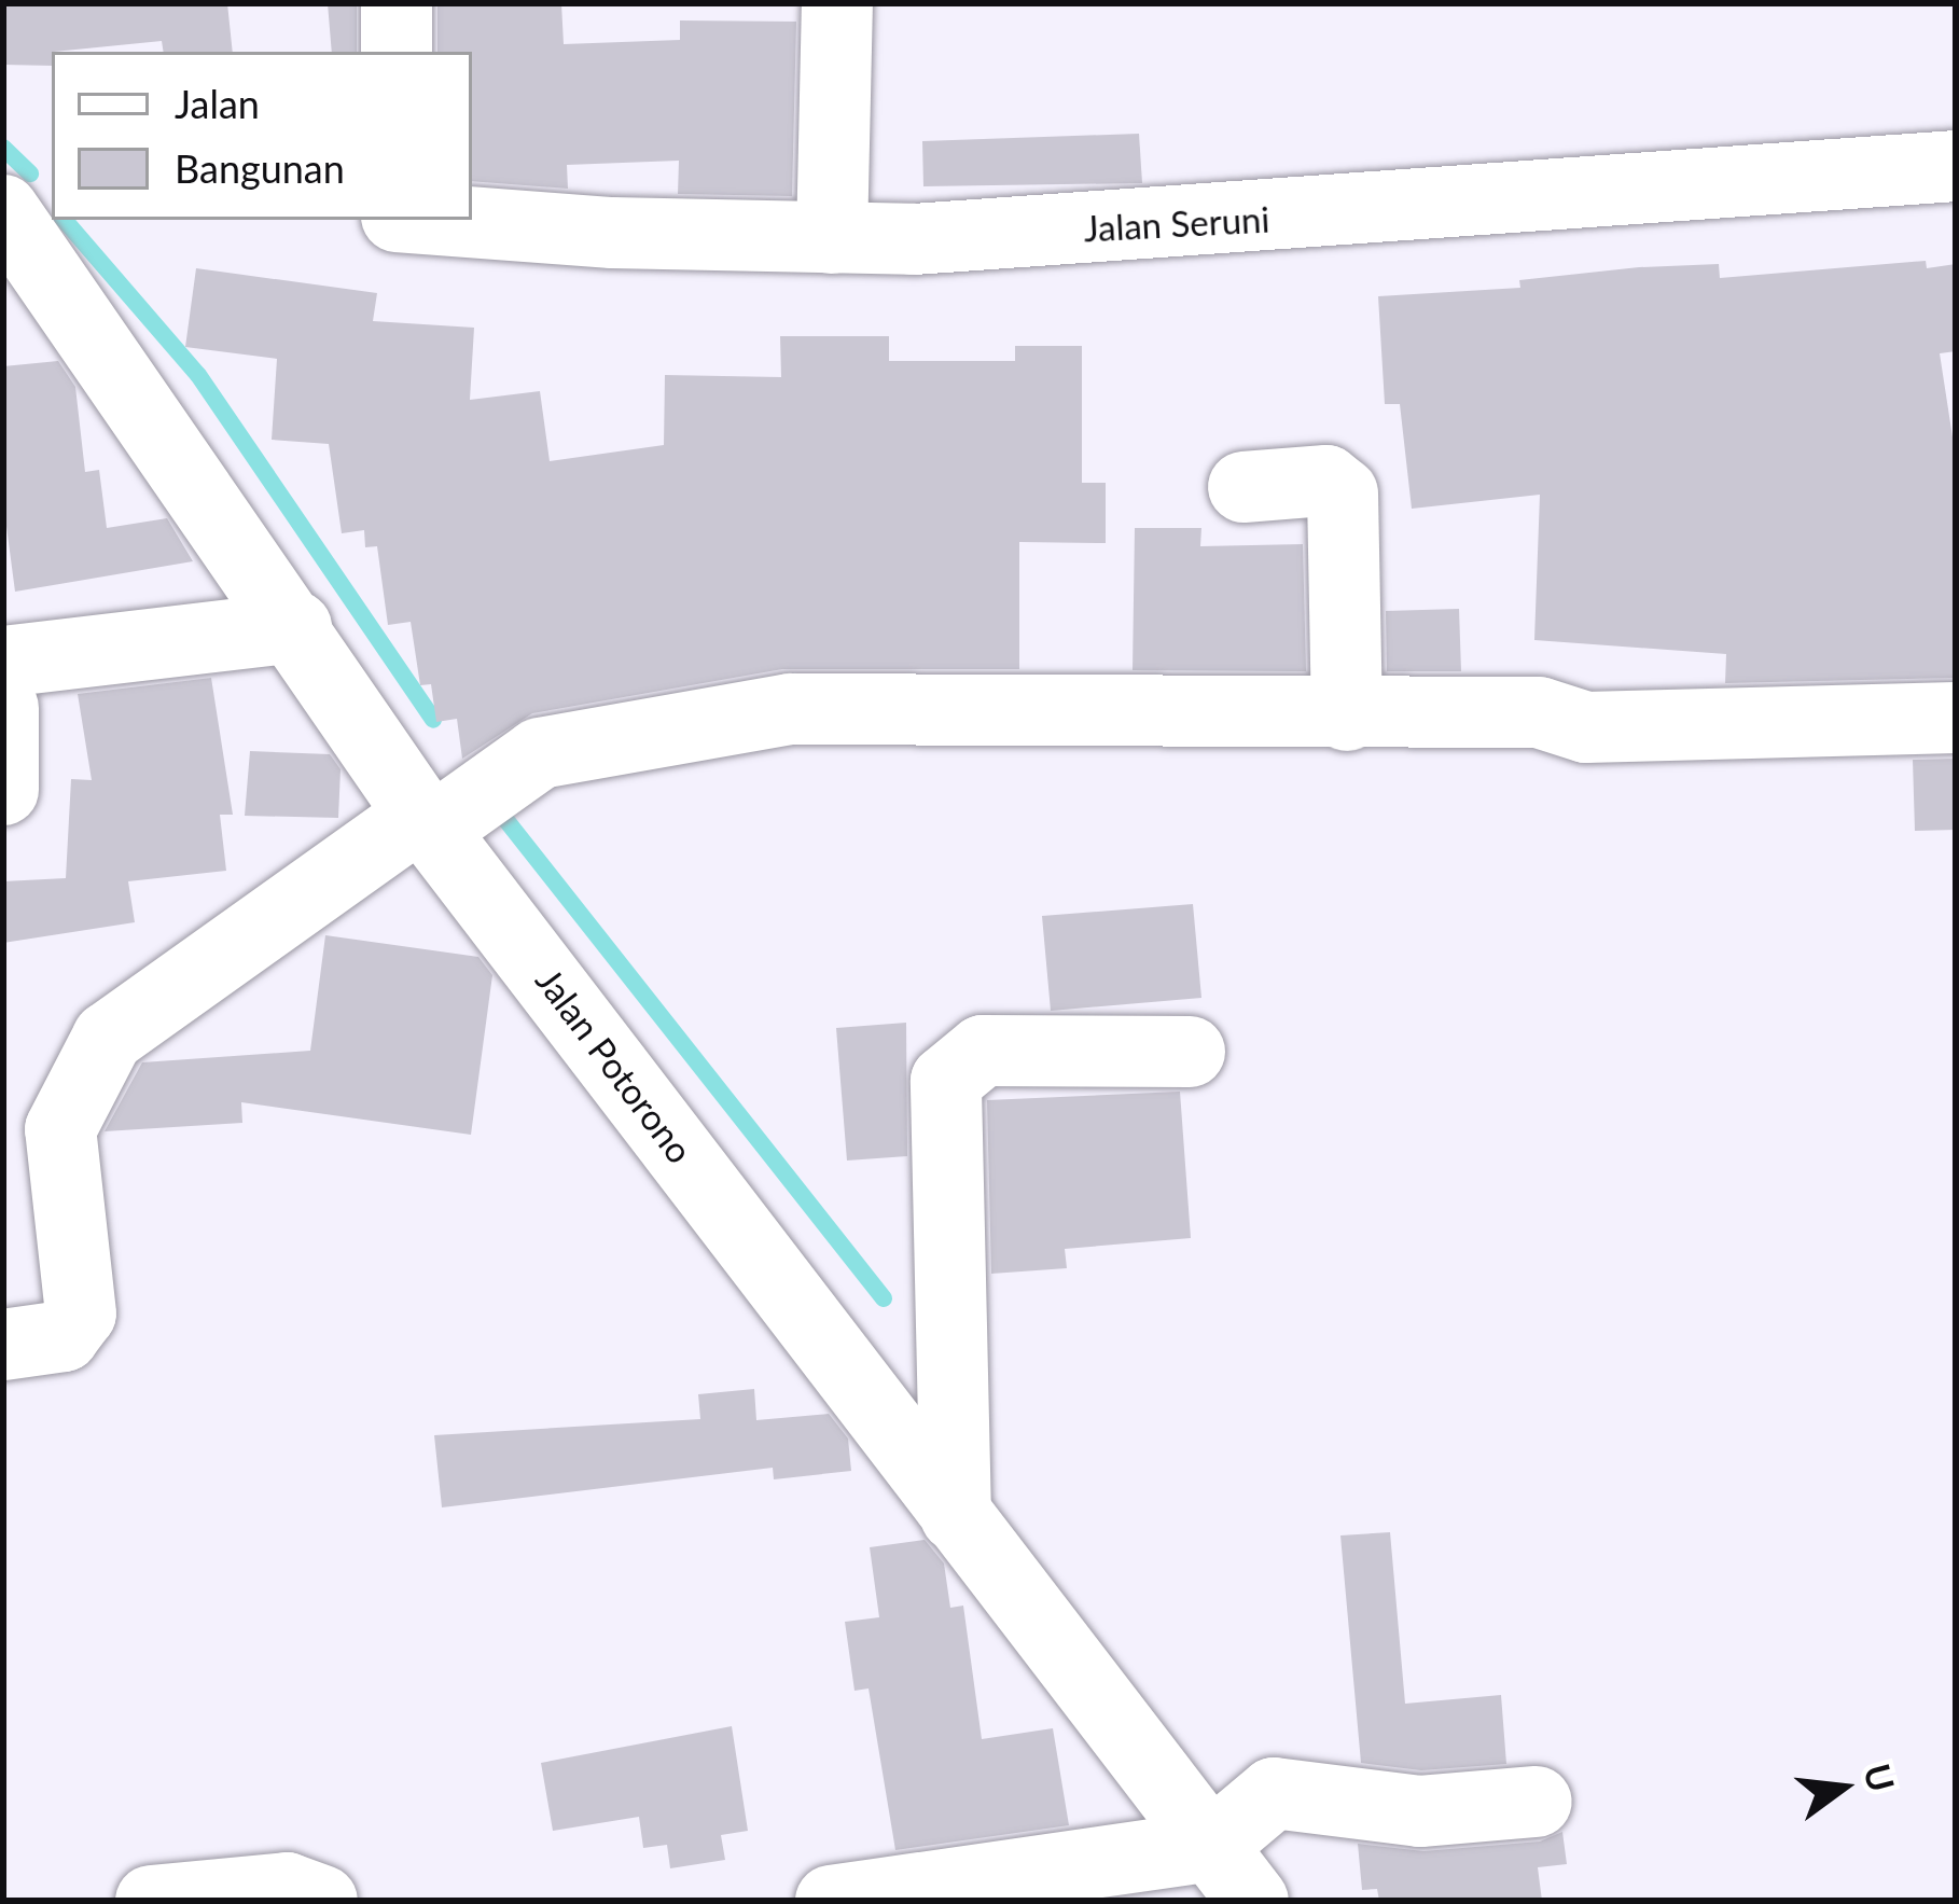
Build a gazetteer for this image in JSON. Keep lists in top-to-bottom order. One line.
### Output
{"streets":{"street":["Jalan Seruni","Jalan Potorono"]},"legend":["Jalan","Bangunan"],"north":"right"}
